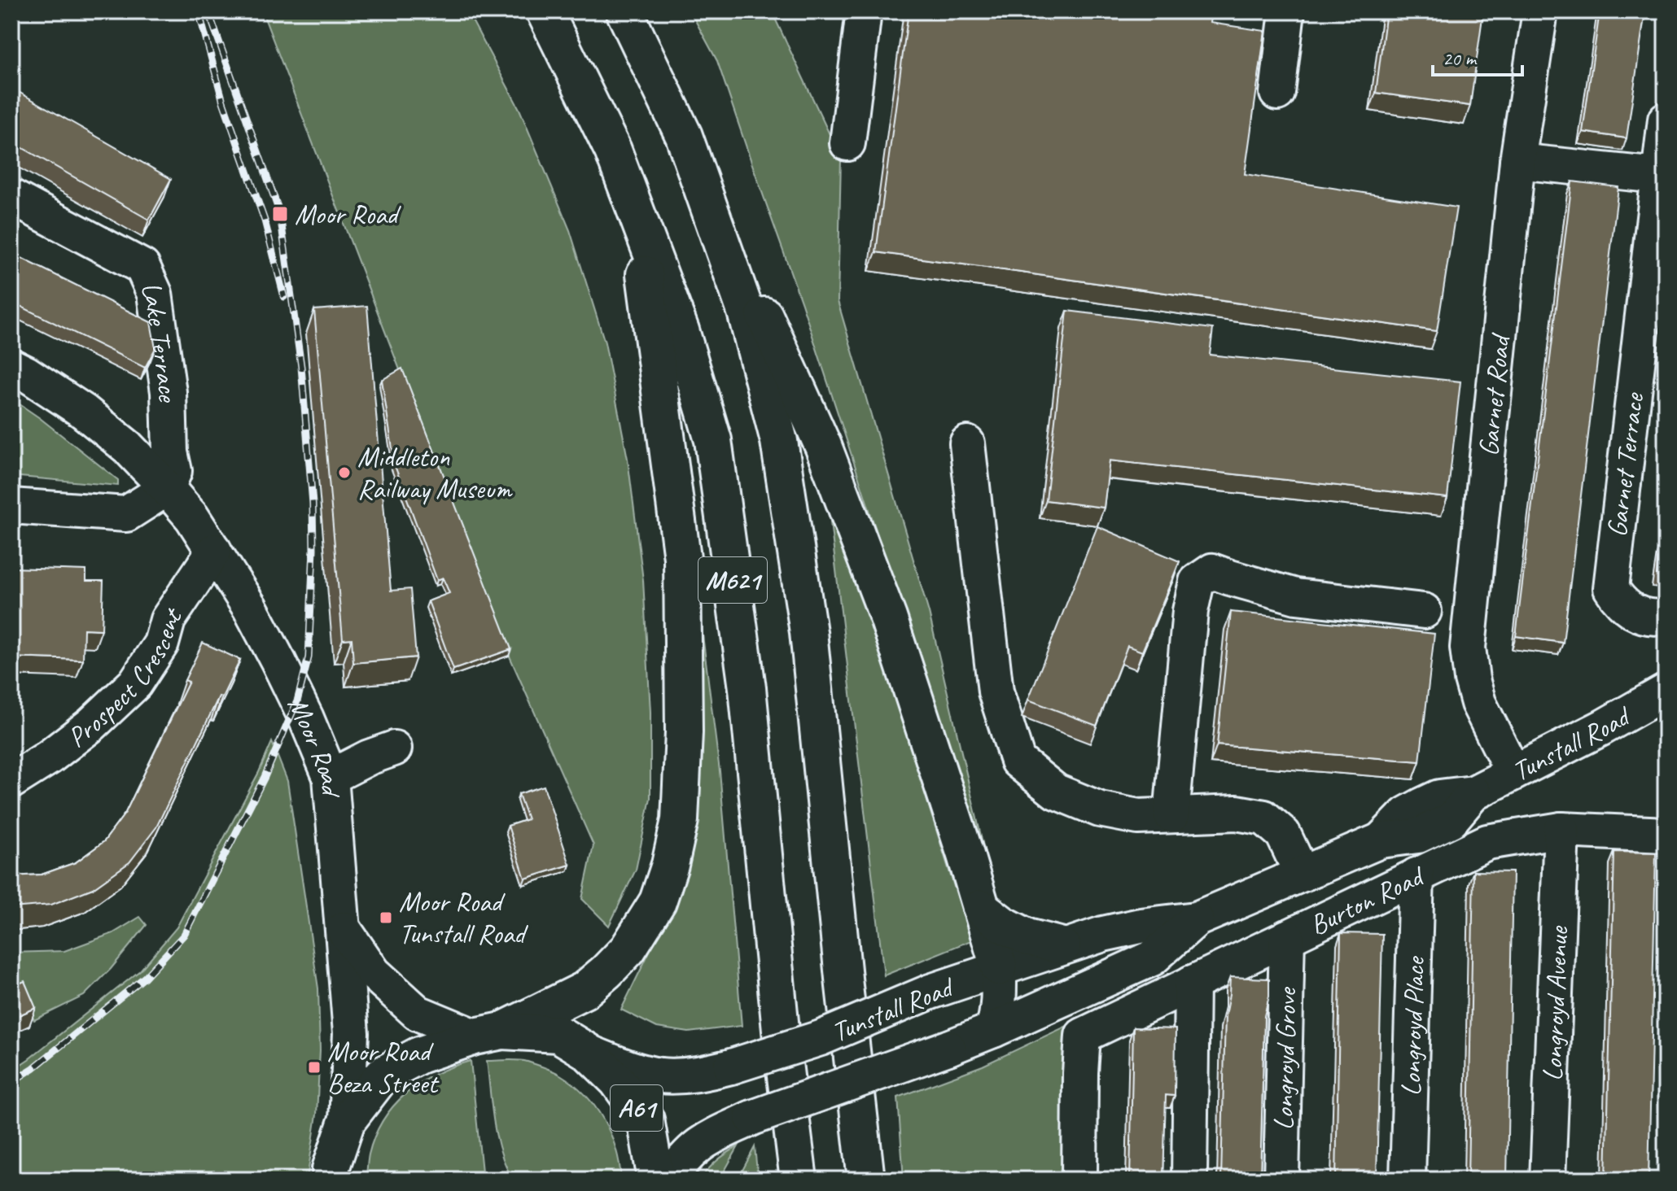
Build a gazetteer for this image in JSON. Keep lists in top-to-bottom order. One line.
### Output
{"streets":{"highway":["M621","A61"],"street":["Lake Terrace","Garnet Road","Garnet Terrace","Prospect Crescent","Tunstall Road","Moor Road","Burton Road","Longroyd Avenue","Longroyd Place","Longroyd Grove"]},"crossings":[["Lake Terrace","Moor Road"],["Garnet Road","Tunstall Road"],["Prospect Crescent","Moor Road"],["Tunstall Road","A61"],["Moor Road","A61"],["Burton Road","Longroyd Avenue"],["Burton Road","Longroyd Place"],["Burton Road","Longroyd Grove"]],"places":{"transit":["Moor Road","Moor Road Tunstall Road","Moor Road Beza Street"],"other":["Middleton Railway Museum"]},"scale_bar":"20 m"}
